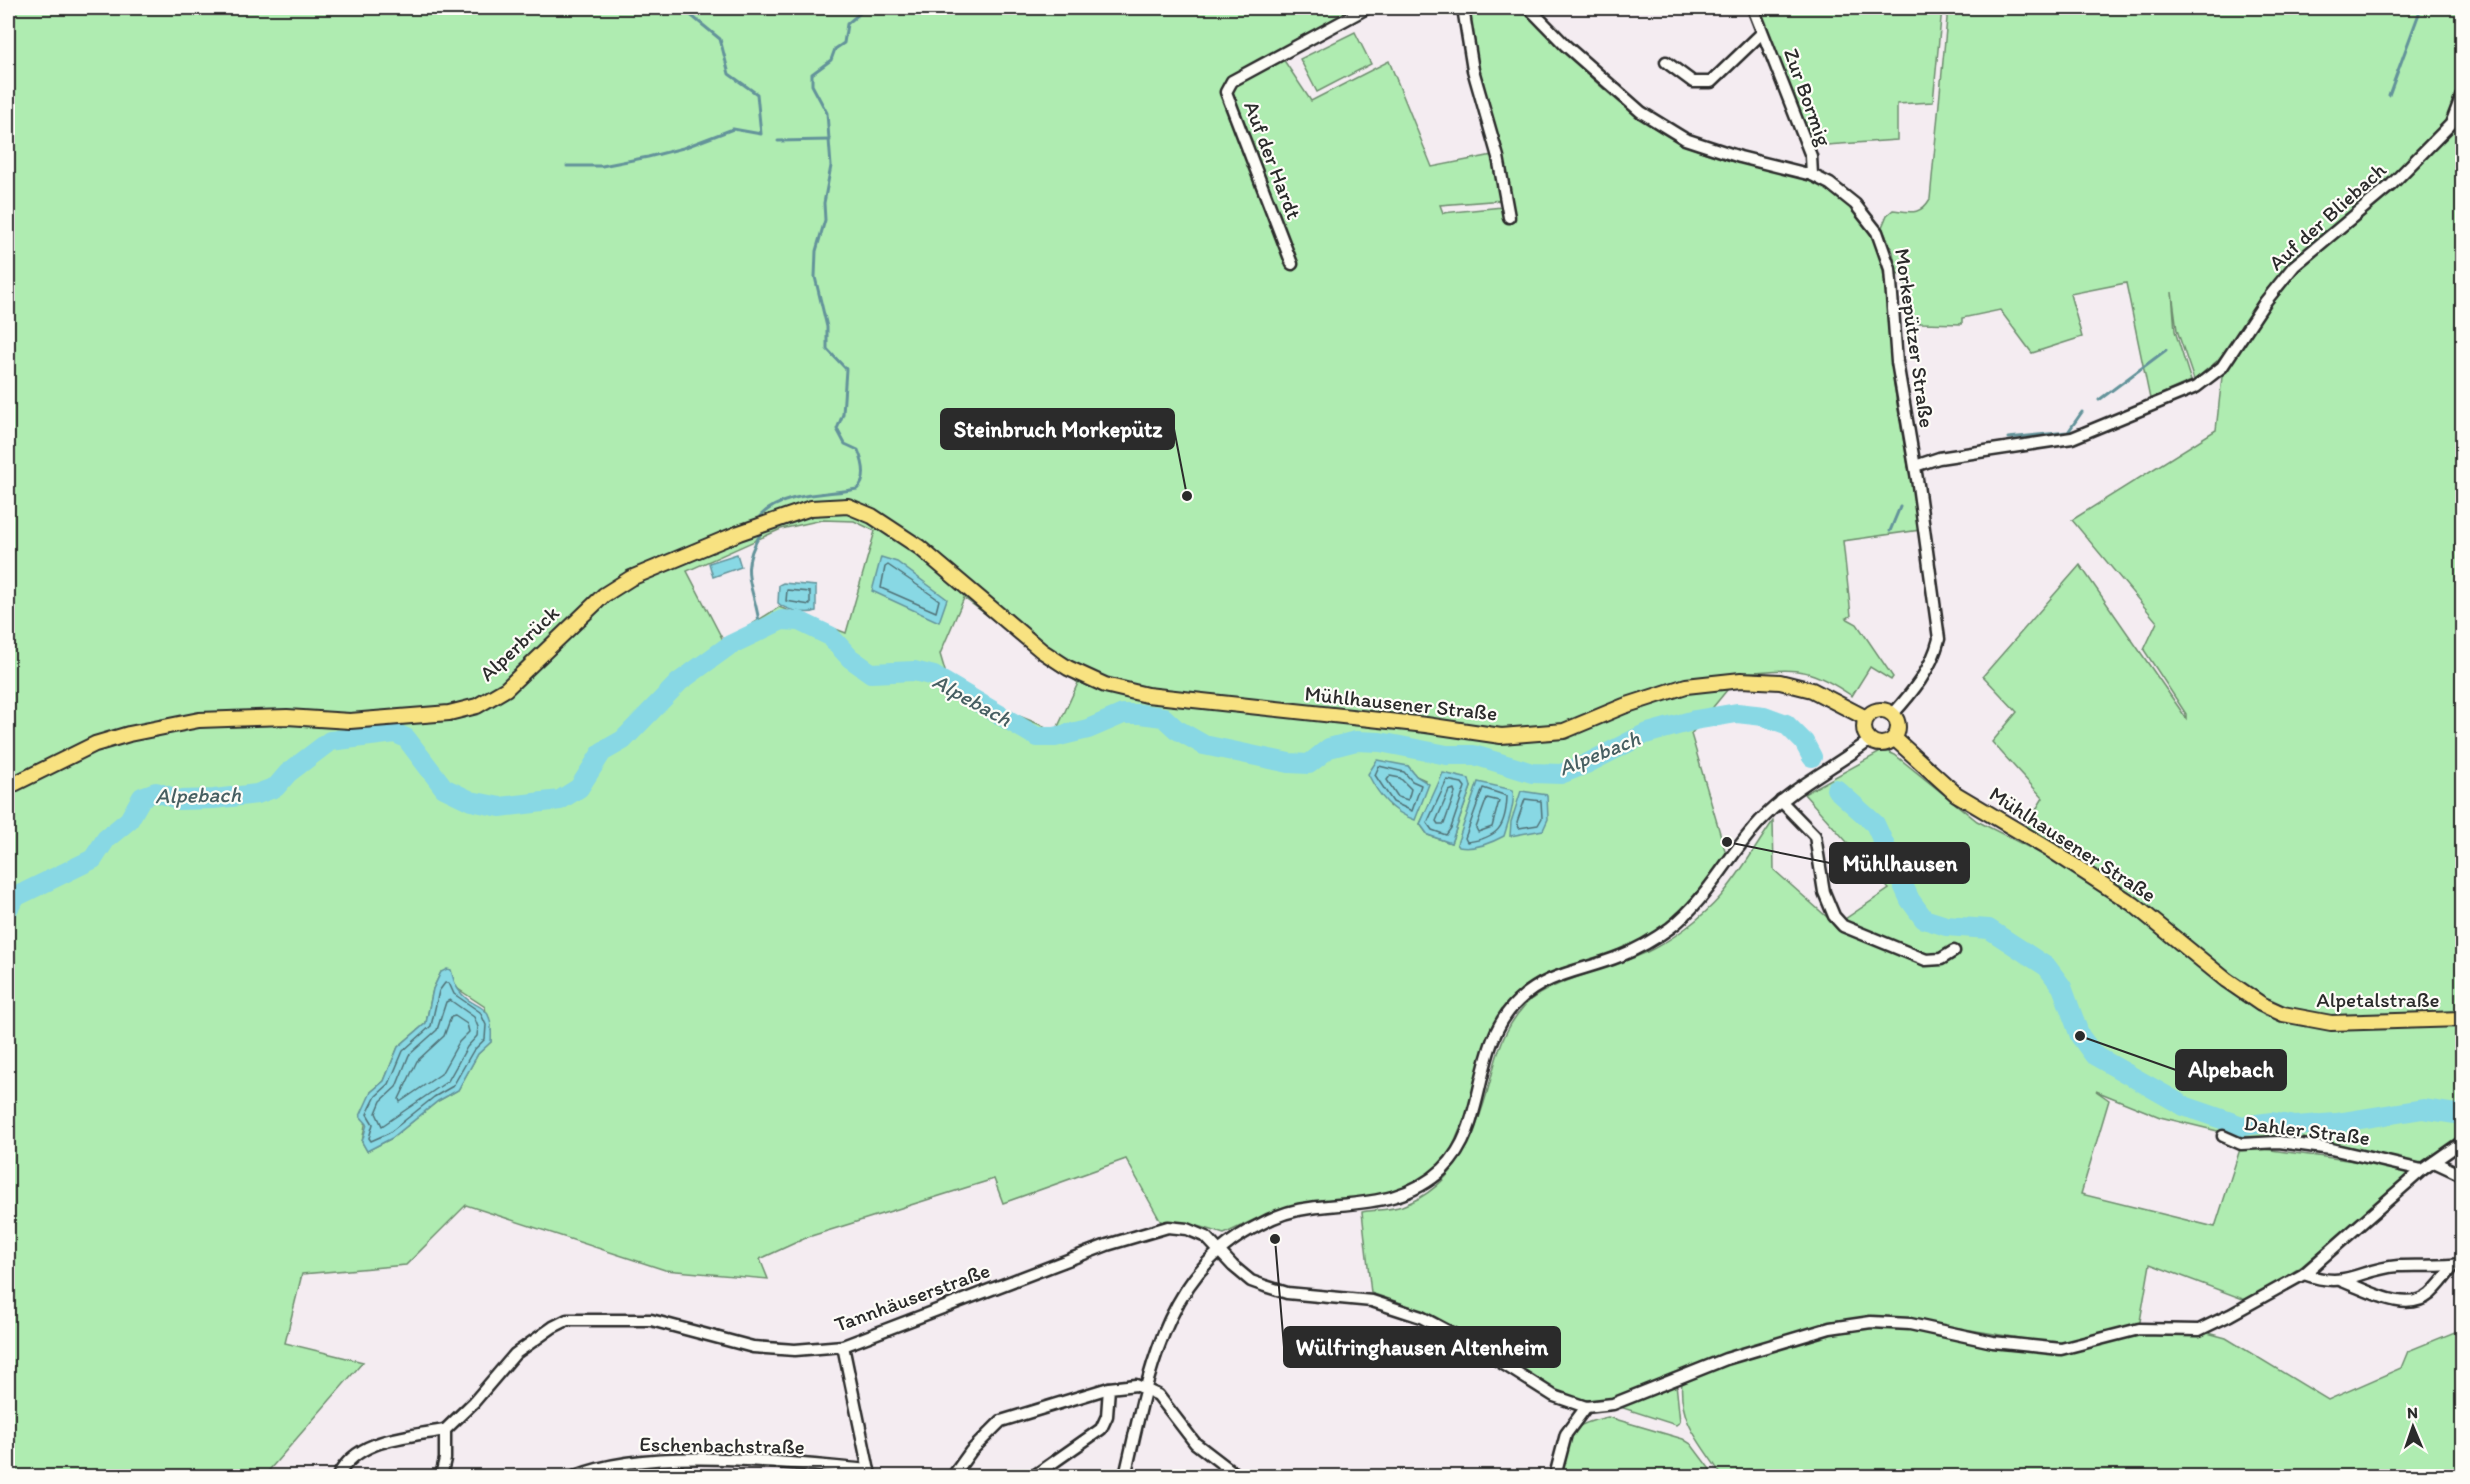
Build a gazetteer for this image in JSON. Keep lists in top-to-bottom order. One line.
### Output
{"streets":{"main road":["Alperbrück","Mühlhausener Straße","Alpetalstraße"],"street":["Zur Bormig","Auf der Hardt","Auf der Bliebach","Morkepützer Straße","Dahler Straße","Tannhäuserstraße","Eschenbachstraße"]},"crossings":[["Zur Bormig","Morkepützer Straße"],["Auf der Bliebach","Morkepützer Straße"],["Morkepützer Straße","Mühlhausener Straße"],["Alperbrück","Mühlhausener Straße"],["Mühlhausener Straße","Alpetalstraße"]],"water":["Alpebach"],"places":["Steinbruch Morkepütz","Mühlhausen","Alpebach","Wülfringhausen Altenheim"],"north":"top"}
